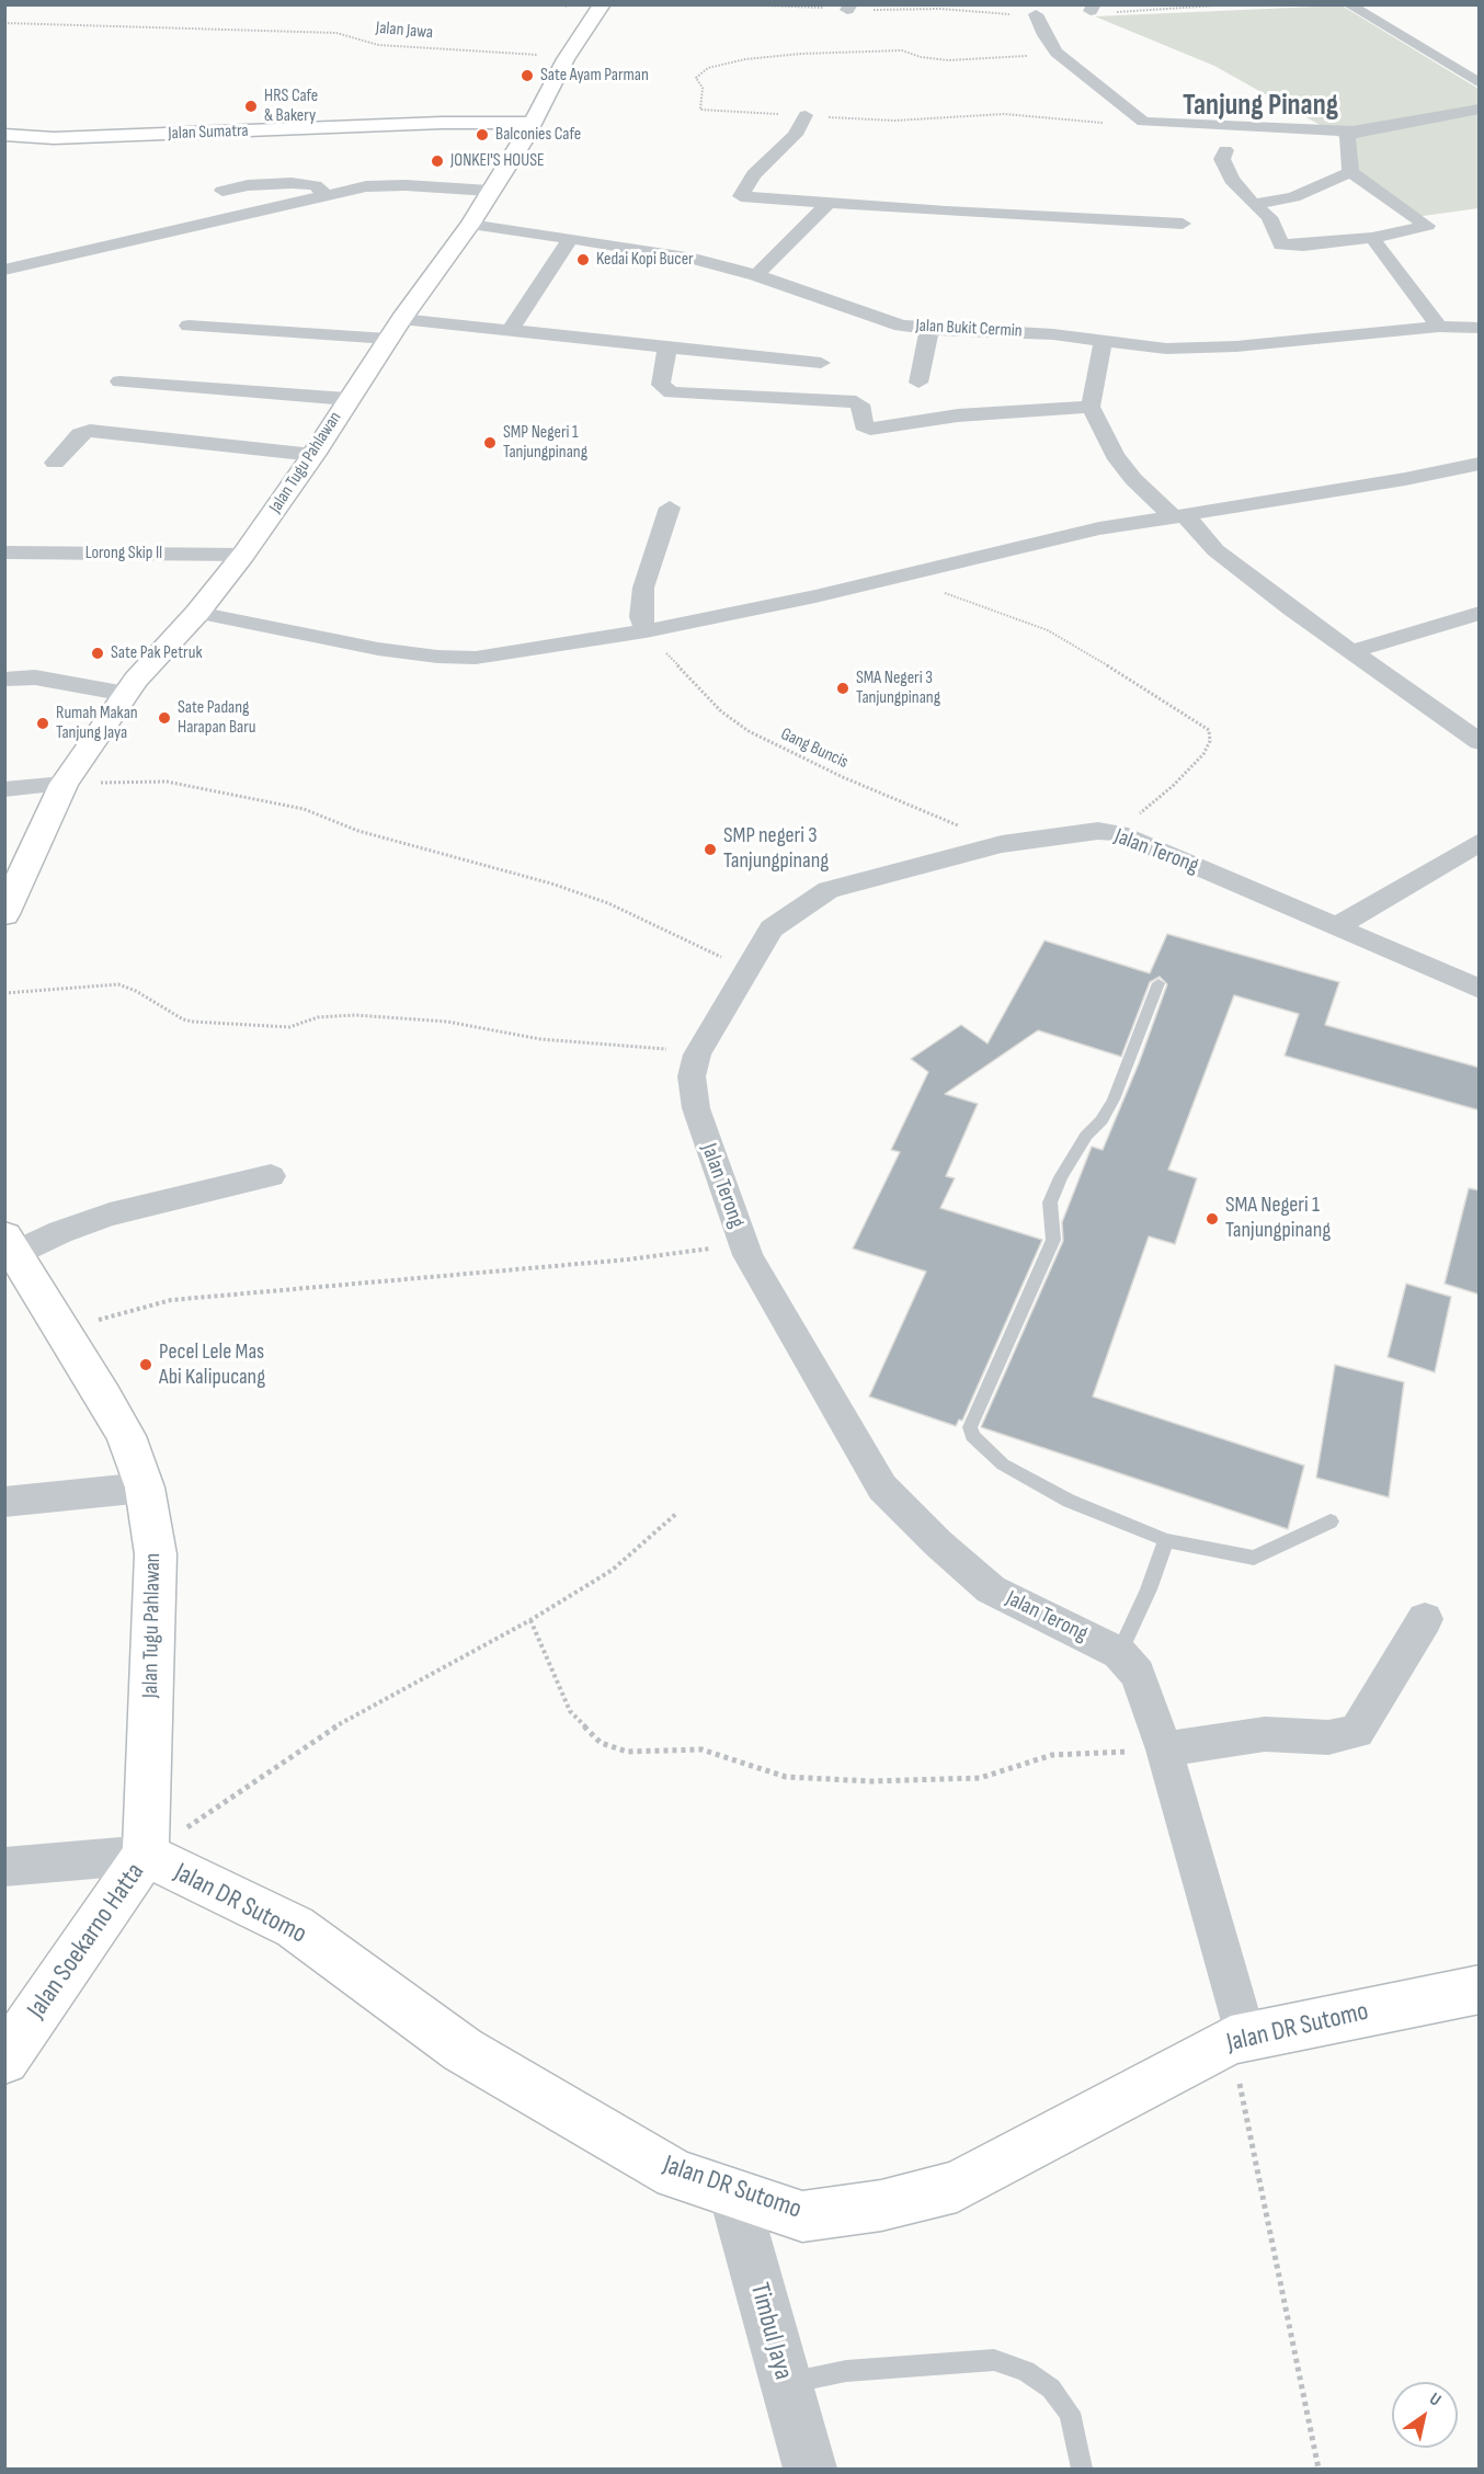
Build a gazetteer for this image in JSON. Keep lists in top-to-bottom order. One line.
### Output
{"streets":{"main road":["Jalan Sumatra","Jalan Tugu Pahlawan","Jalan DR Sutomo","Jalan Soekarno Hatta"],"street":["Jalan Bukit Cermin","Lorong Skip II","Jalan Terong","Timbul Jaya"],"path":["Jalan Jawa","Gang Buncis"]},"crossings":[["Jalan Jawa","Jalan Tugu Pahlawan"],["Jalan Sumatra","Jalan Tugu Pahlawan"],["Jalan Bukit Cermin","Jalan Tugu Pahlawan"],["Jalan Tugu Pahlawan","Lorong Skip II"],["Jalan Tugu Pahlawan","Jalan DR Sutomo"],["Jalan Tugu Pahlawan","Jalan Soekarno Hatta"],["Gang Buncis","Jalan Terong"],["Jalan Terong","Jalan DR Sutomo"],["Jalan DR Sutomo","Jalan Soekarno Hatta"],["Jalan DR Sutomo","Timbul Jaya"]],"districts":["Tanjung Pinang"],"places":["Sate Ayam Parman","HRS Cafe & Bakery","Balconies Cafe","JONKEI'S HOUSE","Kedai Kopi Bucer","SMP Negeri 1 Tanjungpinang","Sate Pak Petruk","SMA Negeri 3 Tanjungpinang","Sate Padang Harapan Baru","Rumah Makan Tanjung Jaya","SMP negeri 3 Tanjungpinang","SMA Negeri 1 Tanjungpinang","Pecel Lele Mas Abi Kalipucang"],"north":"top right"}
